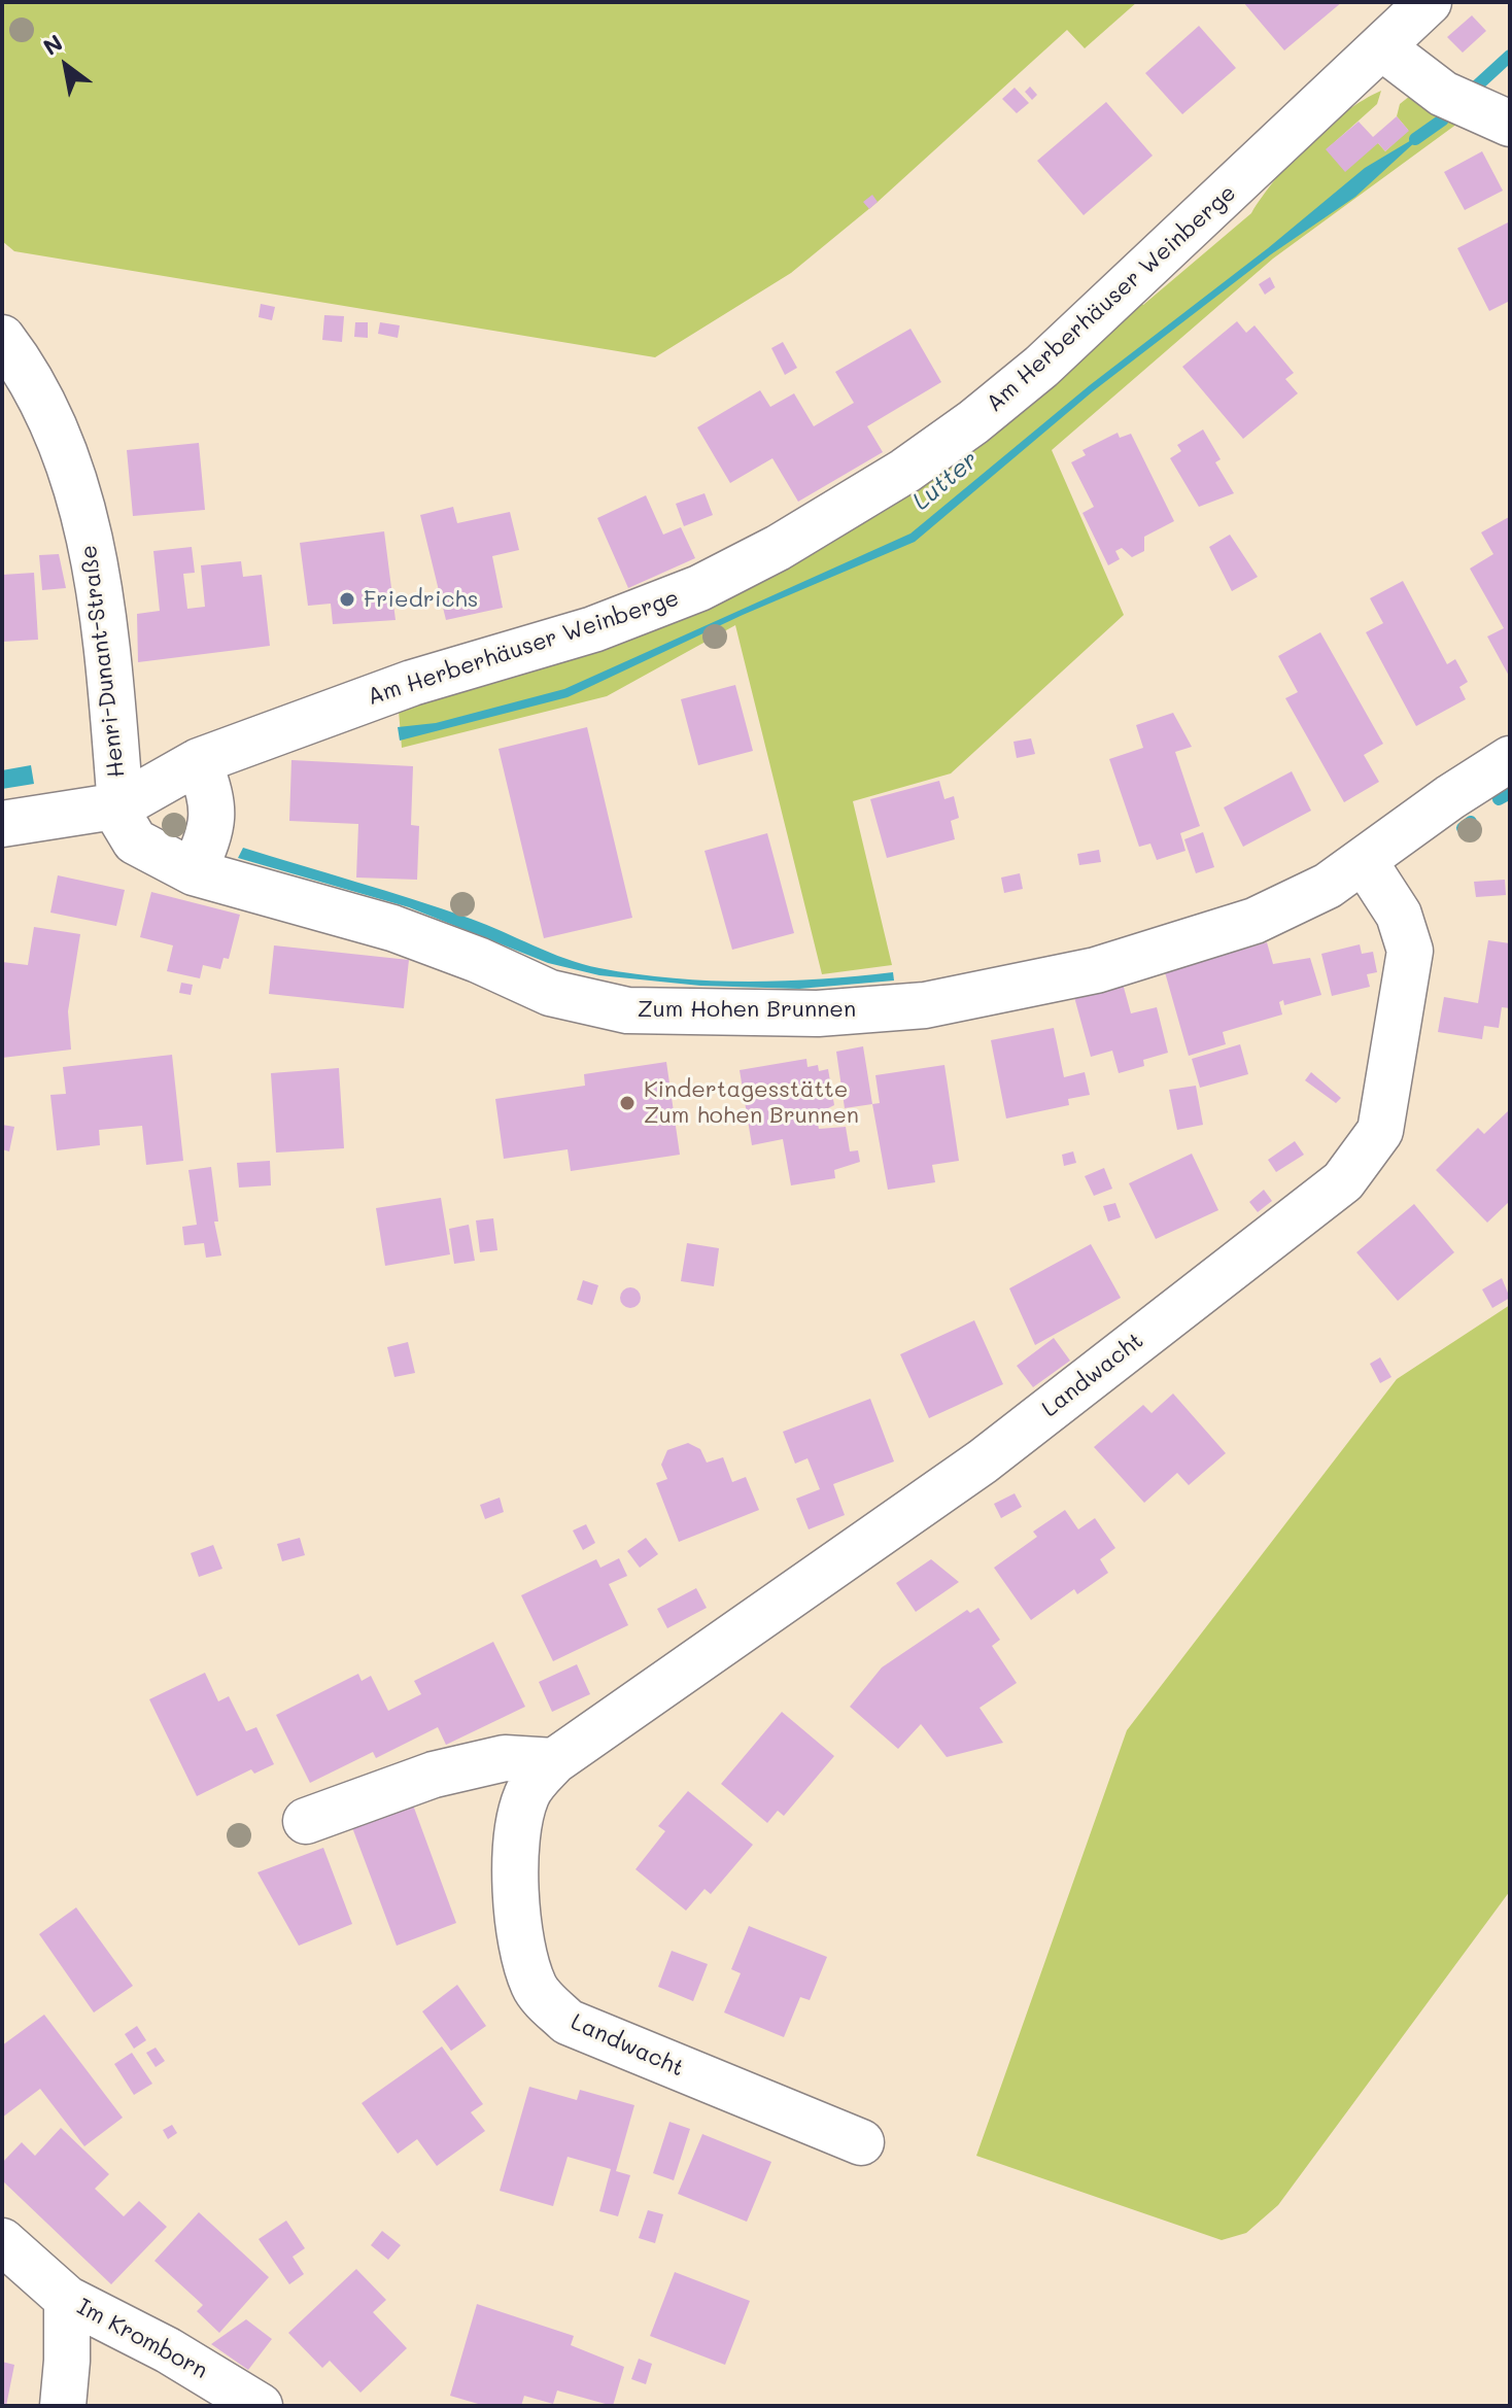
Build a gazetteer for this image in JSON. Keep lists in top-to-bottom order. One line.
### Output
{"streets":{"street":["Am Herberhäuser Weinberge","Henri-Dunant-Straße","Zum Hohen Brunnen","Landwacht","Im Kromborn"]},"crossings":[["Am Herberhäuser Weinberge","Henri-Dunant-Straße"],["Am Herberhäuser Weinberge","Zum Hohen Brunnen"],["Henri-Dunant-Straße","Zum Hohen Brunnen"],["Zum Hohen Brunnen","Landwacht"]],"water":["Lutter"],"places":["Friedrichs","Kindertagesstätte Zum hohen Brunnen"],"north":"top left"}
